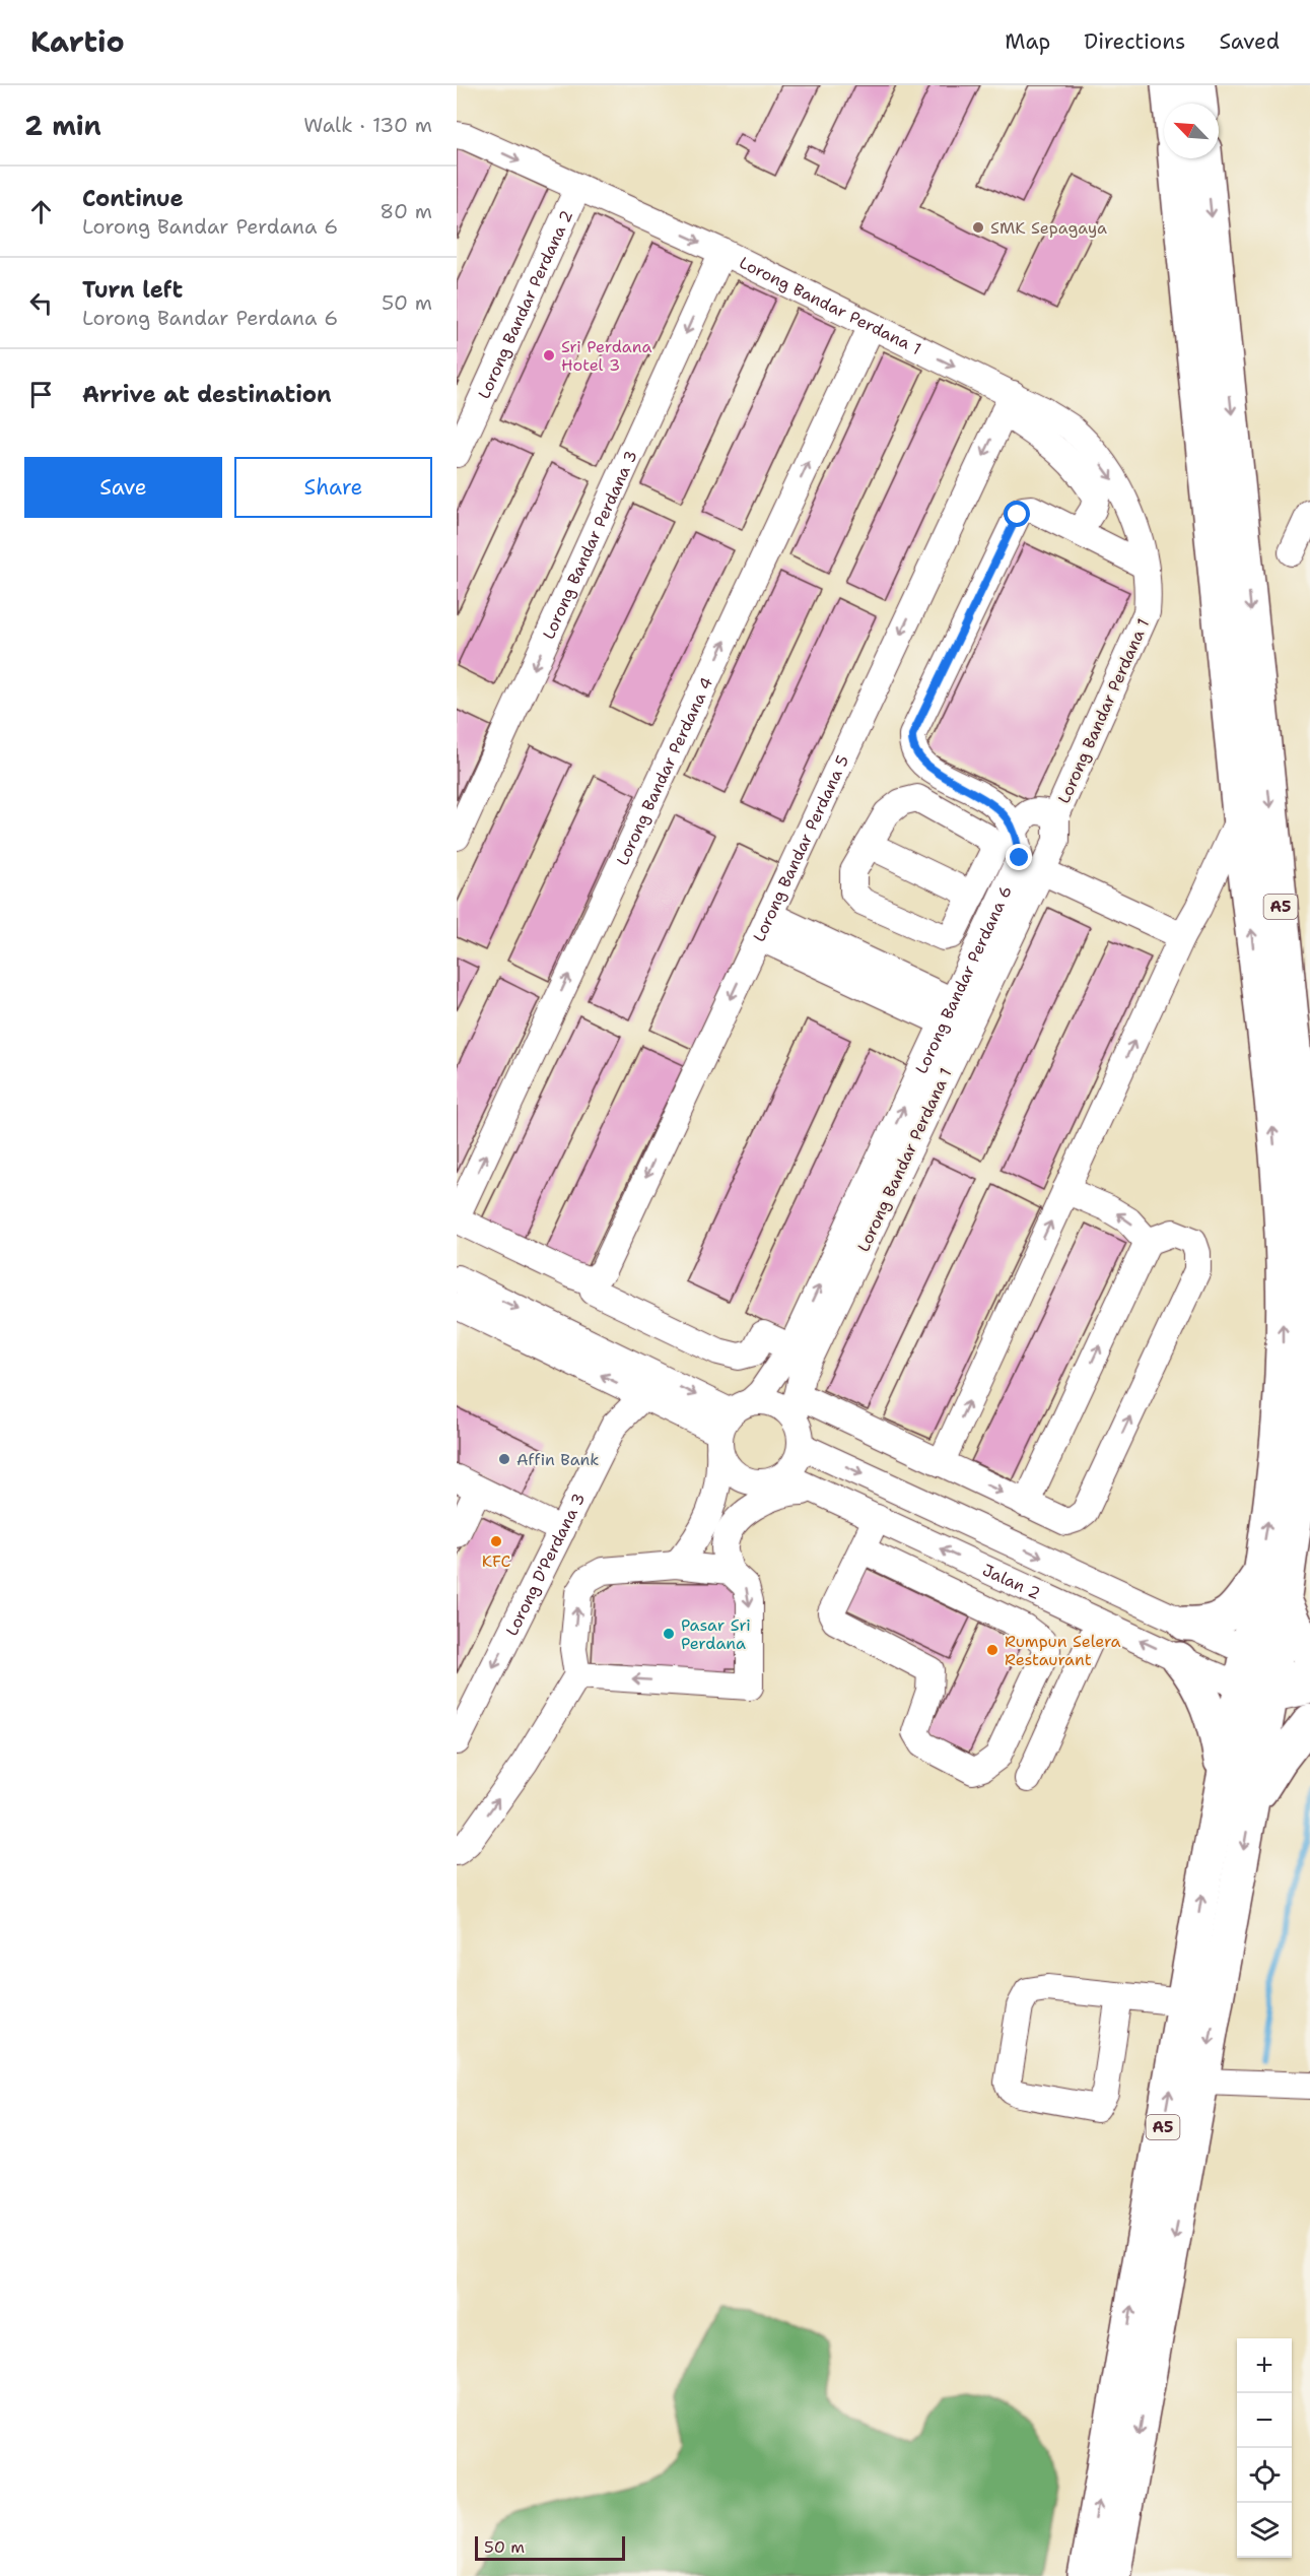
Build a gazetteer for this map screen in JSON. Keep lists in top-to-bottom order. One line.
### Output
{"streets":{"highway":["A5"],"street":["Lorong Bandar Perdana 2","Lorong Bandar Perdana 1","Lorong Bandar Perdana 3","Lorong Bandar Perdana 4","Lorong Bandar Perdana 5","Lorong Bandar Perdana 6","Lorong D'Perdana 3","Jalan 2"]},"crossings":[["Lorong Bandar Perdana 2","Lorong Bandar Perdana 1"],["Lorong Bandar Perdana 1","Lorong Bandar Perdana 3"],["Lorong Bandar Perdana 1","Lorong Bandar Perdana 4"],["Lorong Bandar Perdana 1","Lorong Bandar Perdana 5"],["Lorong Bandar Perdana 1","Lorong Bandar Perdana 6"],["Lorong Bandar Perdana 1","Jalan 2"],["A5","Jalan 2"],["Lorong Bandar Perdana 6","Jalan 2"]],"one_way":["Lorong Bandar Perdana 1","Lorong Bandar Perdana 3","Lorong Bandar Perdana 4","Lorong Bandar Perdana 5"],"places":["SMK Sepagaya","Sri Perdana Hotel 3","Affin Bank","KFC","Pasar Sri Perdana","Rumpun Selera Restaurant"],"scale_bar":"50 m","north":"top left","page":{"header":"Kartio","nav":["Map","Directions","Saved"],"heading":["2 min","Walk · 130 m"],"list":[["Continue","Lorong Bandar Perdana 6","80 m"],["Turn left","Lorong Bandar Perdana 6","50 m"],"Arrive at destination"],"buttons":["Save","Share"],"map_buttons":["+","−"],"scale":"50 m"}}
